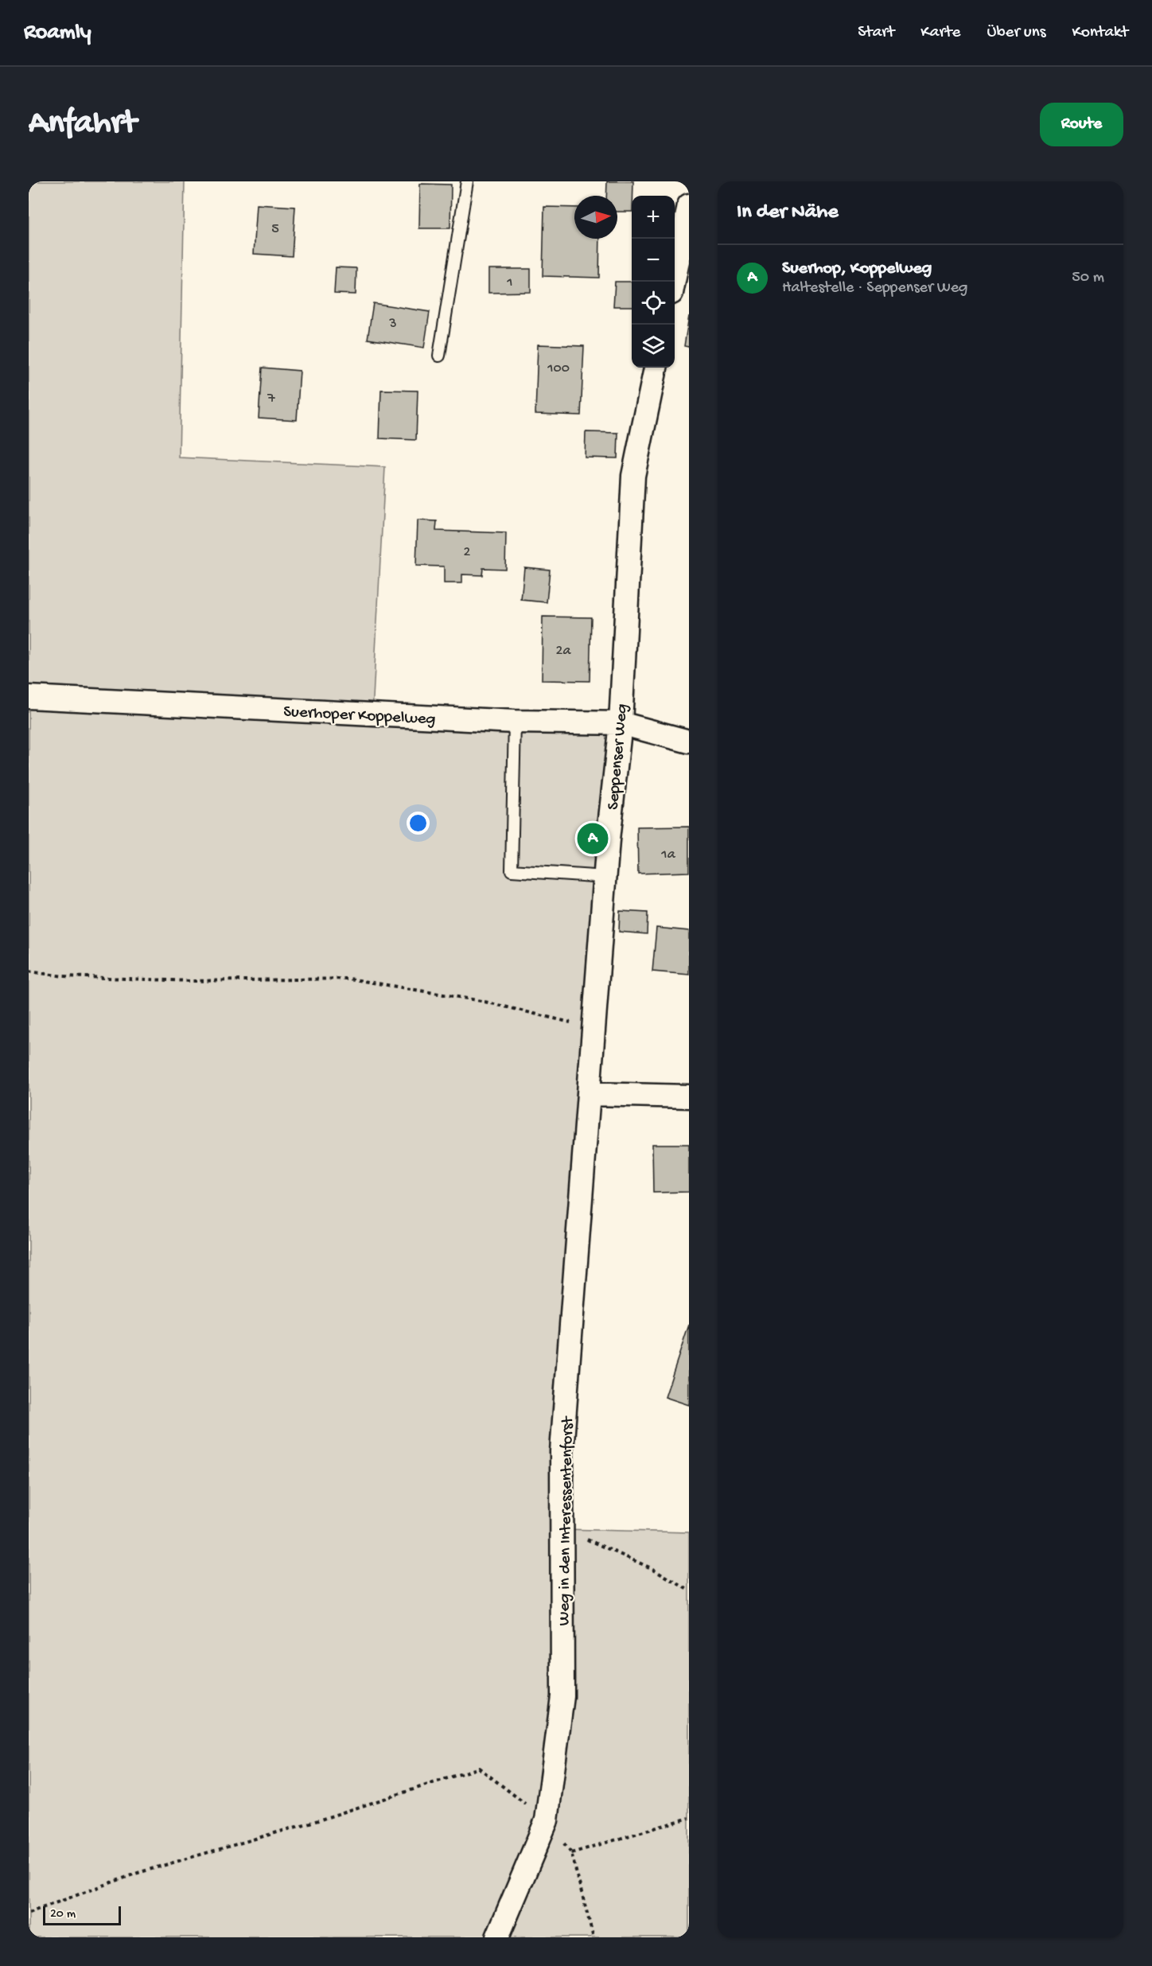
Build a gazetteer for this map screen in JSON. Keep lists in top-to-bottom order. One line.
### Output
{"streets":{"street":["Suerhoper Koppelweg","Seppenser Weg","Weg in den Interessentenforst"]},"crossings":[["Suerhoper Koppelweg","Seppenser Weg"],["Seppenser Weg","Weg in den Interessentenforst"]],"house_numbers":["5","1","3","100","7","2","2a","1a"],"scale_bar":"20 m","north":"right","page":{"header":"Roamly","nav":["Start","Karte","Über uns","Kontakt"],"buttons":"Route","title":"Anfahrt","heading":"In der Nähe","map_buttons":["+","−"],"list":[{"mark":"A","name":"Suerhop, Koppelweg","note":"Haltestelle · Seppenser Weg","value":"50 m"}],"pins":"A","scale":"20 m"}}
